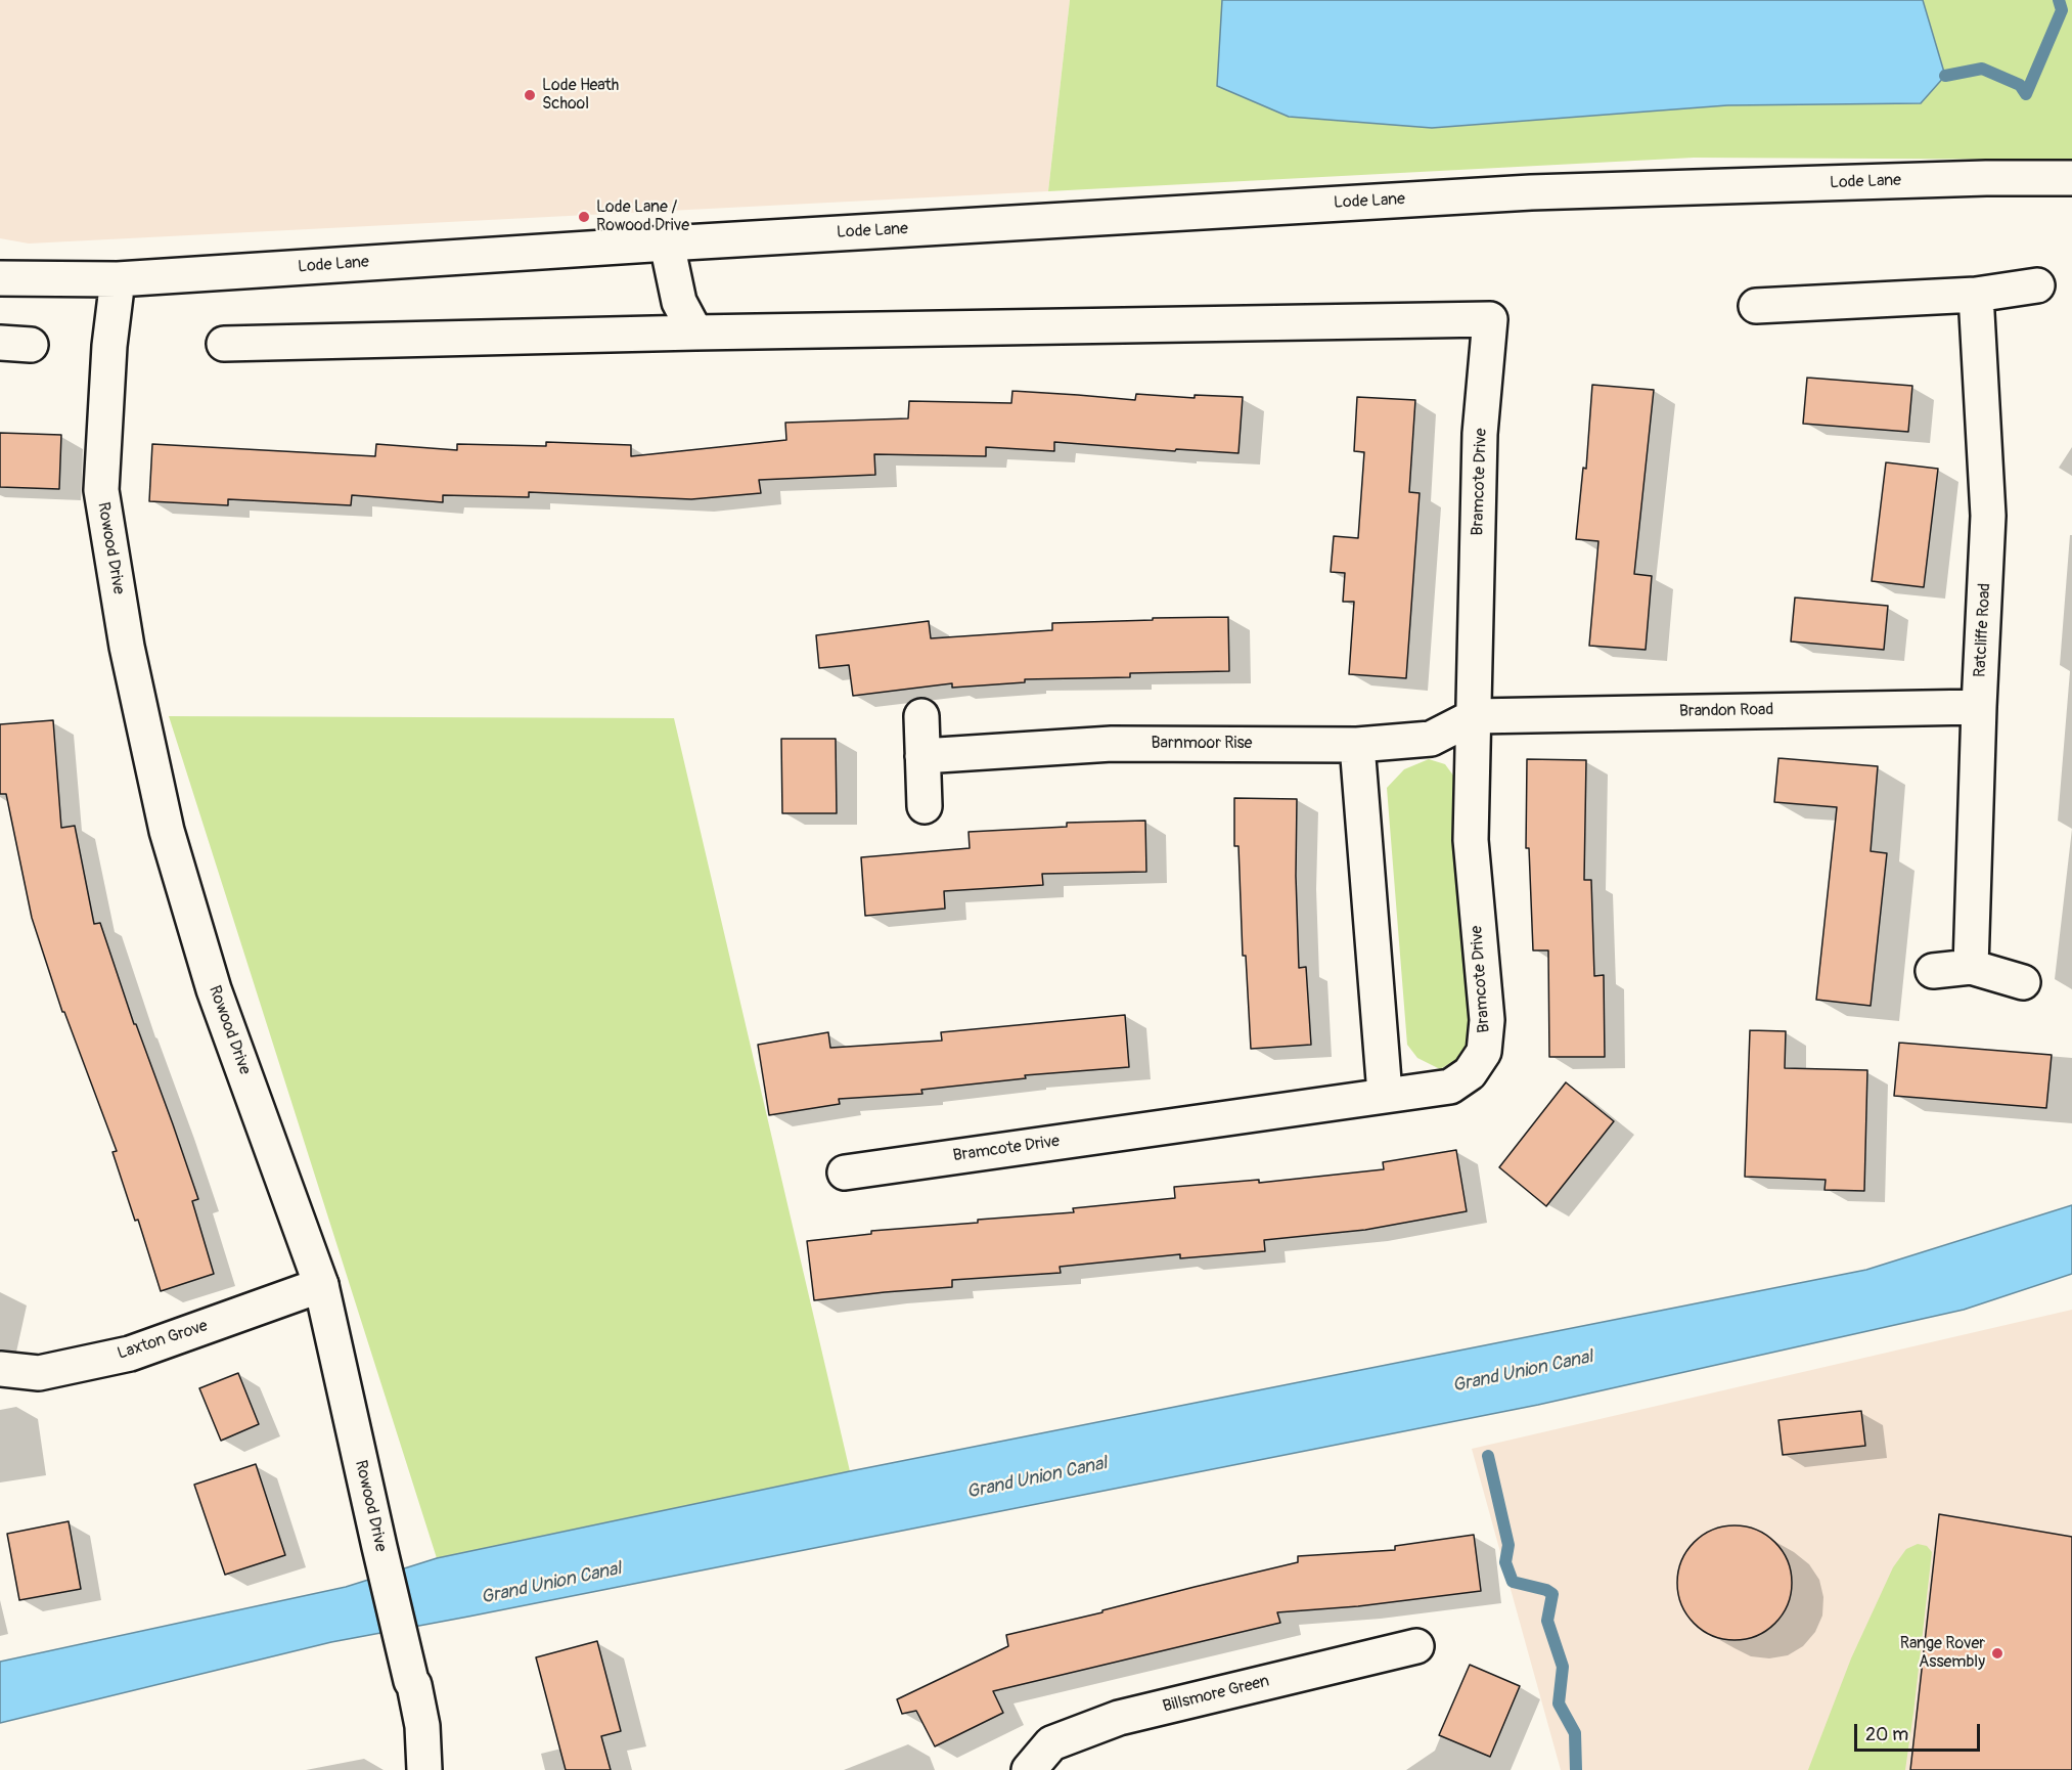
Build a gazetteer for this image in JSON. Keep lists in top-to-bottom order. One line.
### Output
{"streets":{"street":["Lode Lane","Bramcote Drive","Rowood Drive","Ratcliffe Road","Brandon Road","Barnmoor Rise","Laxton Grove","Billsmore Green"]},"crossings":[["Lode Lane","Rowood Drive"],["Bramcote Drive","Brandon Road"],["Bramcote Drive","Barnmoor Rise"],["Rowood Drive","Laxton Grove"],["Ratcliffe Road","Brandon Road"],["Brandon Road","Barnmoor Rise"]],"water":["Grand Union Canal"],"places":["Lode Heath School","Lode Lane / Rowood Drive","Range Rover Assembly"],"scale_bar":"20 m"}
